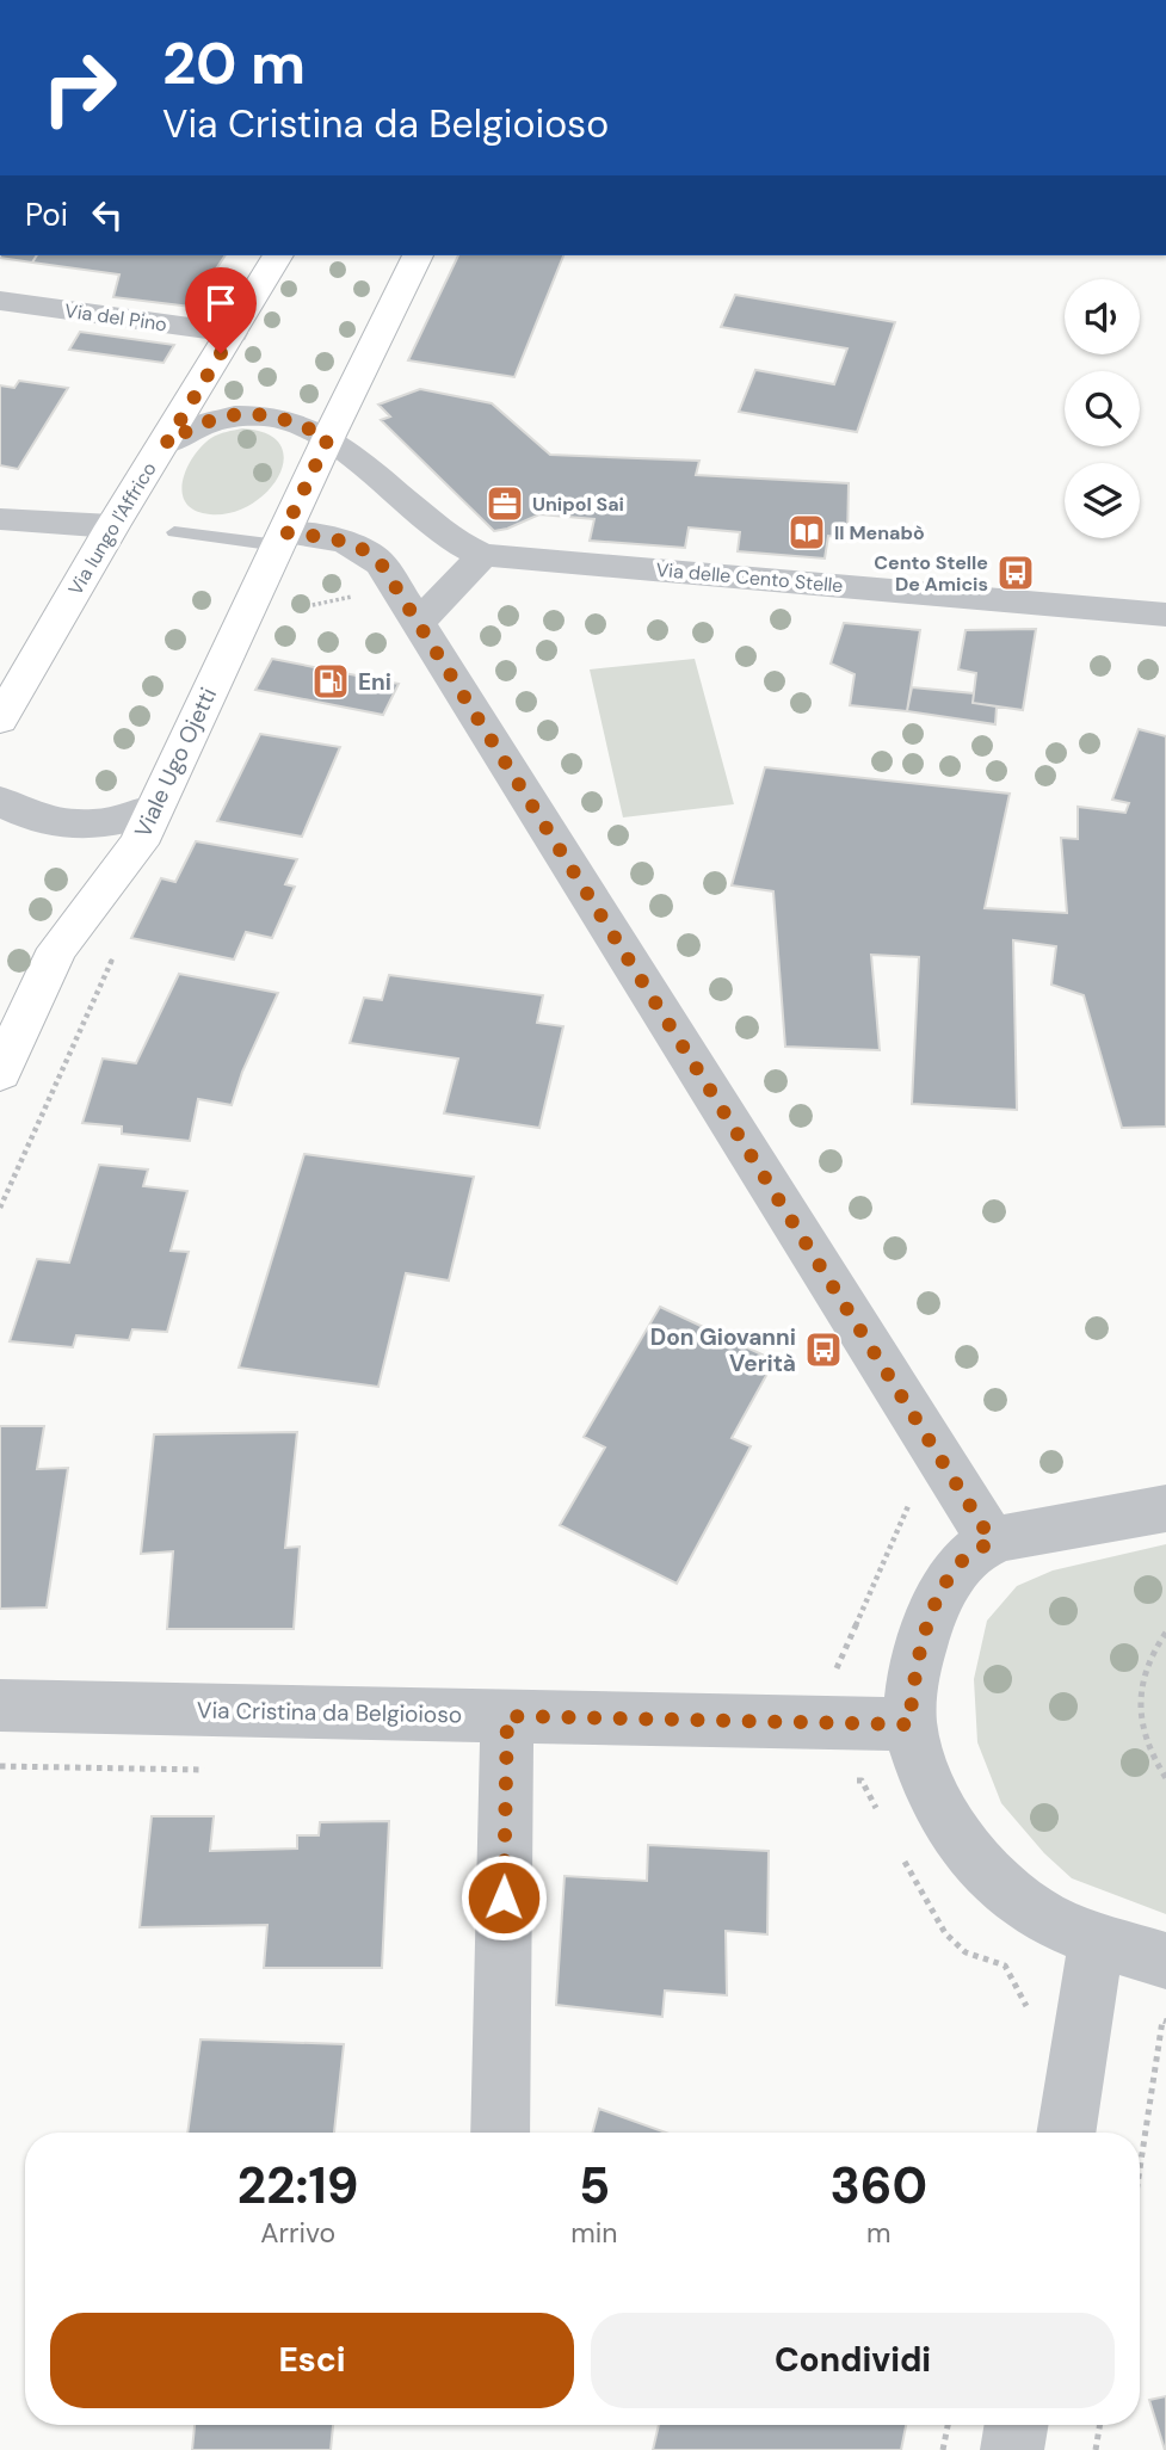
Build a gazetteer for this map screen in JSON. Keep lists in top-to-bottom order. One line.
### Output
{"streets":{"main road":["Via lungo l'Affrico","Viale Ugo Ojetti"],"street":["Via del Pino","Via delle Cento Stelle","Via Cristina da Belgioioso"]},"crossings":[["Via del Pino","Via lungo l'Affrico"],["Via lungo l'Affrico","Via delle Cento Stelle"],["Via lungo l'Affrico","Viale Ugo Ojetti"],["Via delle Cento Stelle","Viale Ugo Ojetti"]],"places":{"office":["Unipol Sai"],"library":["Il Menabò"],"bus stop":["Cento Stelle De Amicis","Don Giovanni Verità"],"fuel station":["Eni"]},"page":{"turn":["20 m","Via Cristina da Belgioioso"],"then":"Poi","eta":["22:19","Arrivo","5","min","360","m"],"buttons":["Esci","Condividi"]}}
